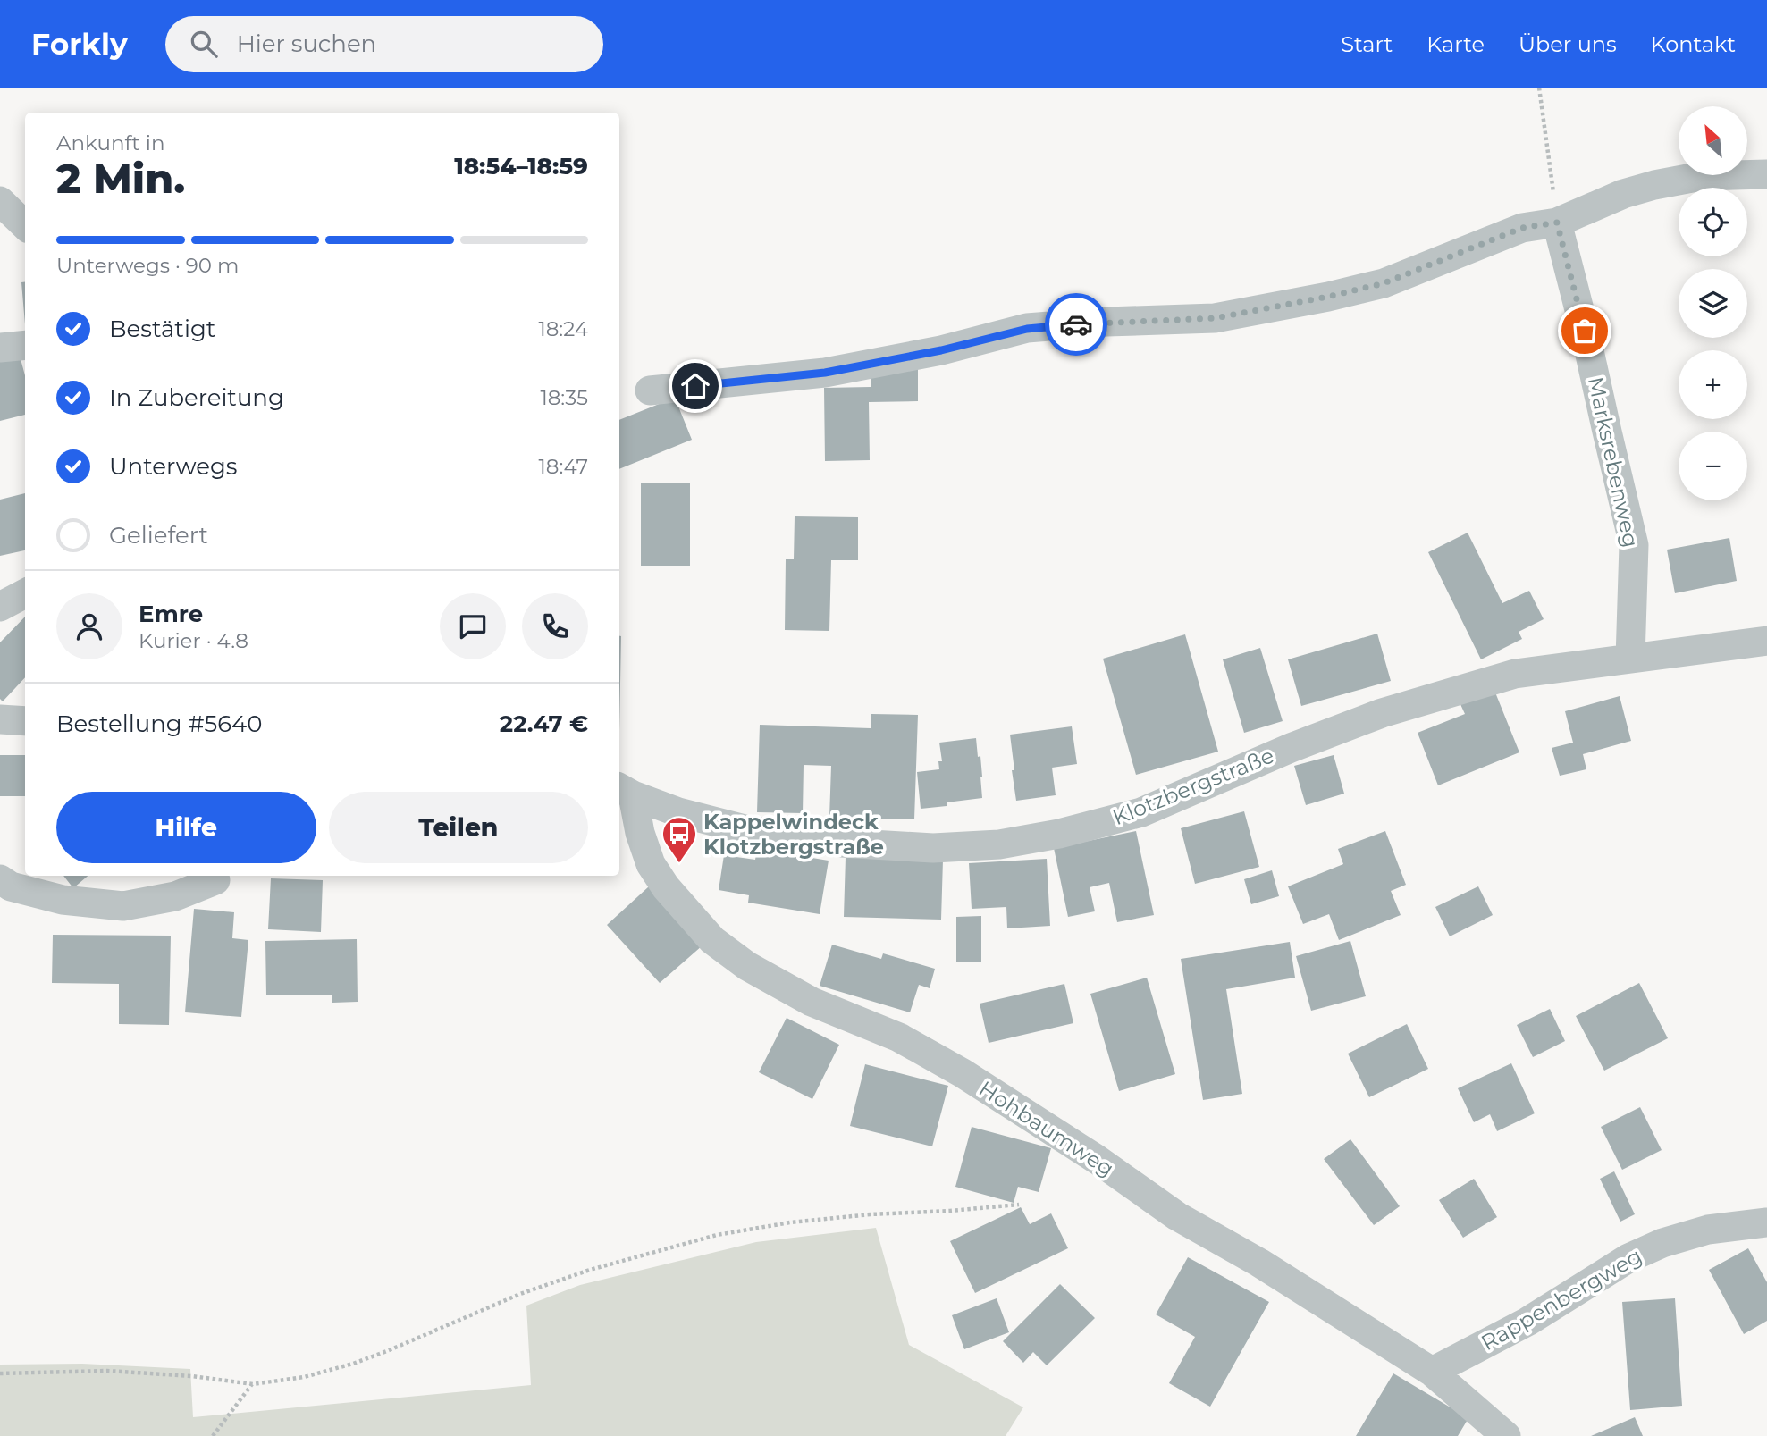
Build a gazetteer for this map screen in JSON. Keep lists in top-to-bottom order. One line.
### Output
{"streets":{"street":["Marksrebenweg","Klotzbergstraße","Hohbaumweg","Rappenbergweg"]},"crossings":[["Marksrebenweg","Klotzbergstraße"],["Klotzbergstraße","Hohbaumweg"],["Hohbaumweg","Rappenbergweg"]],"places":{"bus stop":["Kappelwindeck Klotzbergstraße"]},"north":"top left","page":{"header":"Forkly","search":"Hier suchen","nav":["Start","Karte","Über uns","Kontakt"],"map_buttons":["+","−"],"heading":["2 Min.","Ankunft in","18:54–18:59"],"panel":["Emre","Kurier · 4.8","Bestellung #5640","22.47 €"],"bar":"Unterwegs · 90 m","list":[["Bestätigt","18:24"],["In Zubereitung","18:35"],["Unterwegs","18:47"],"Geliefert"],"buttons":["Hilfe","Teilen"]}}
